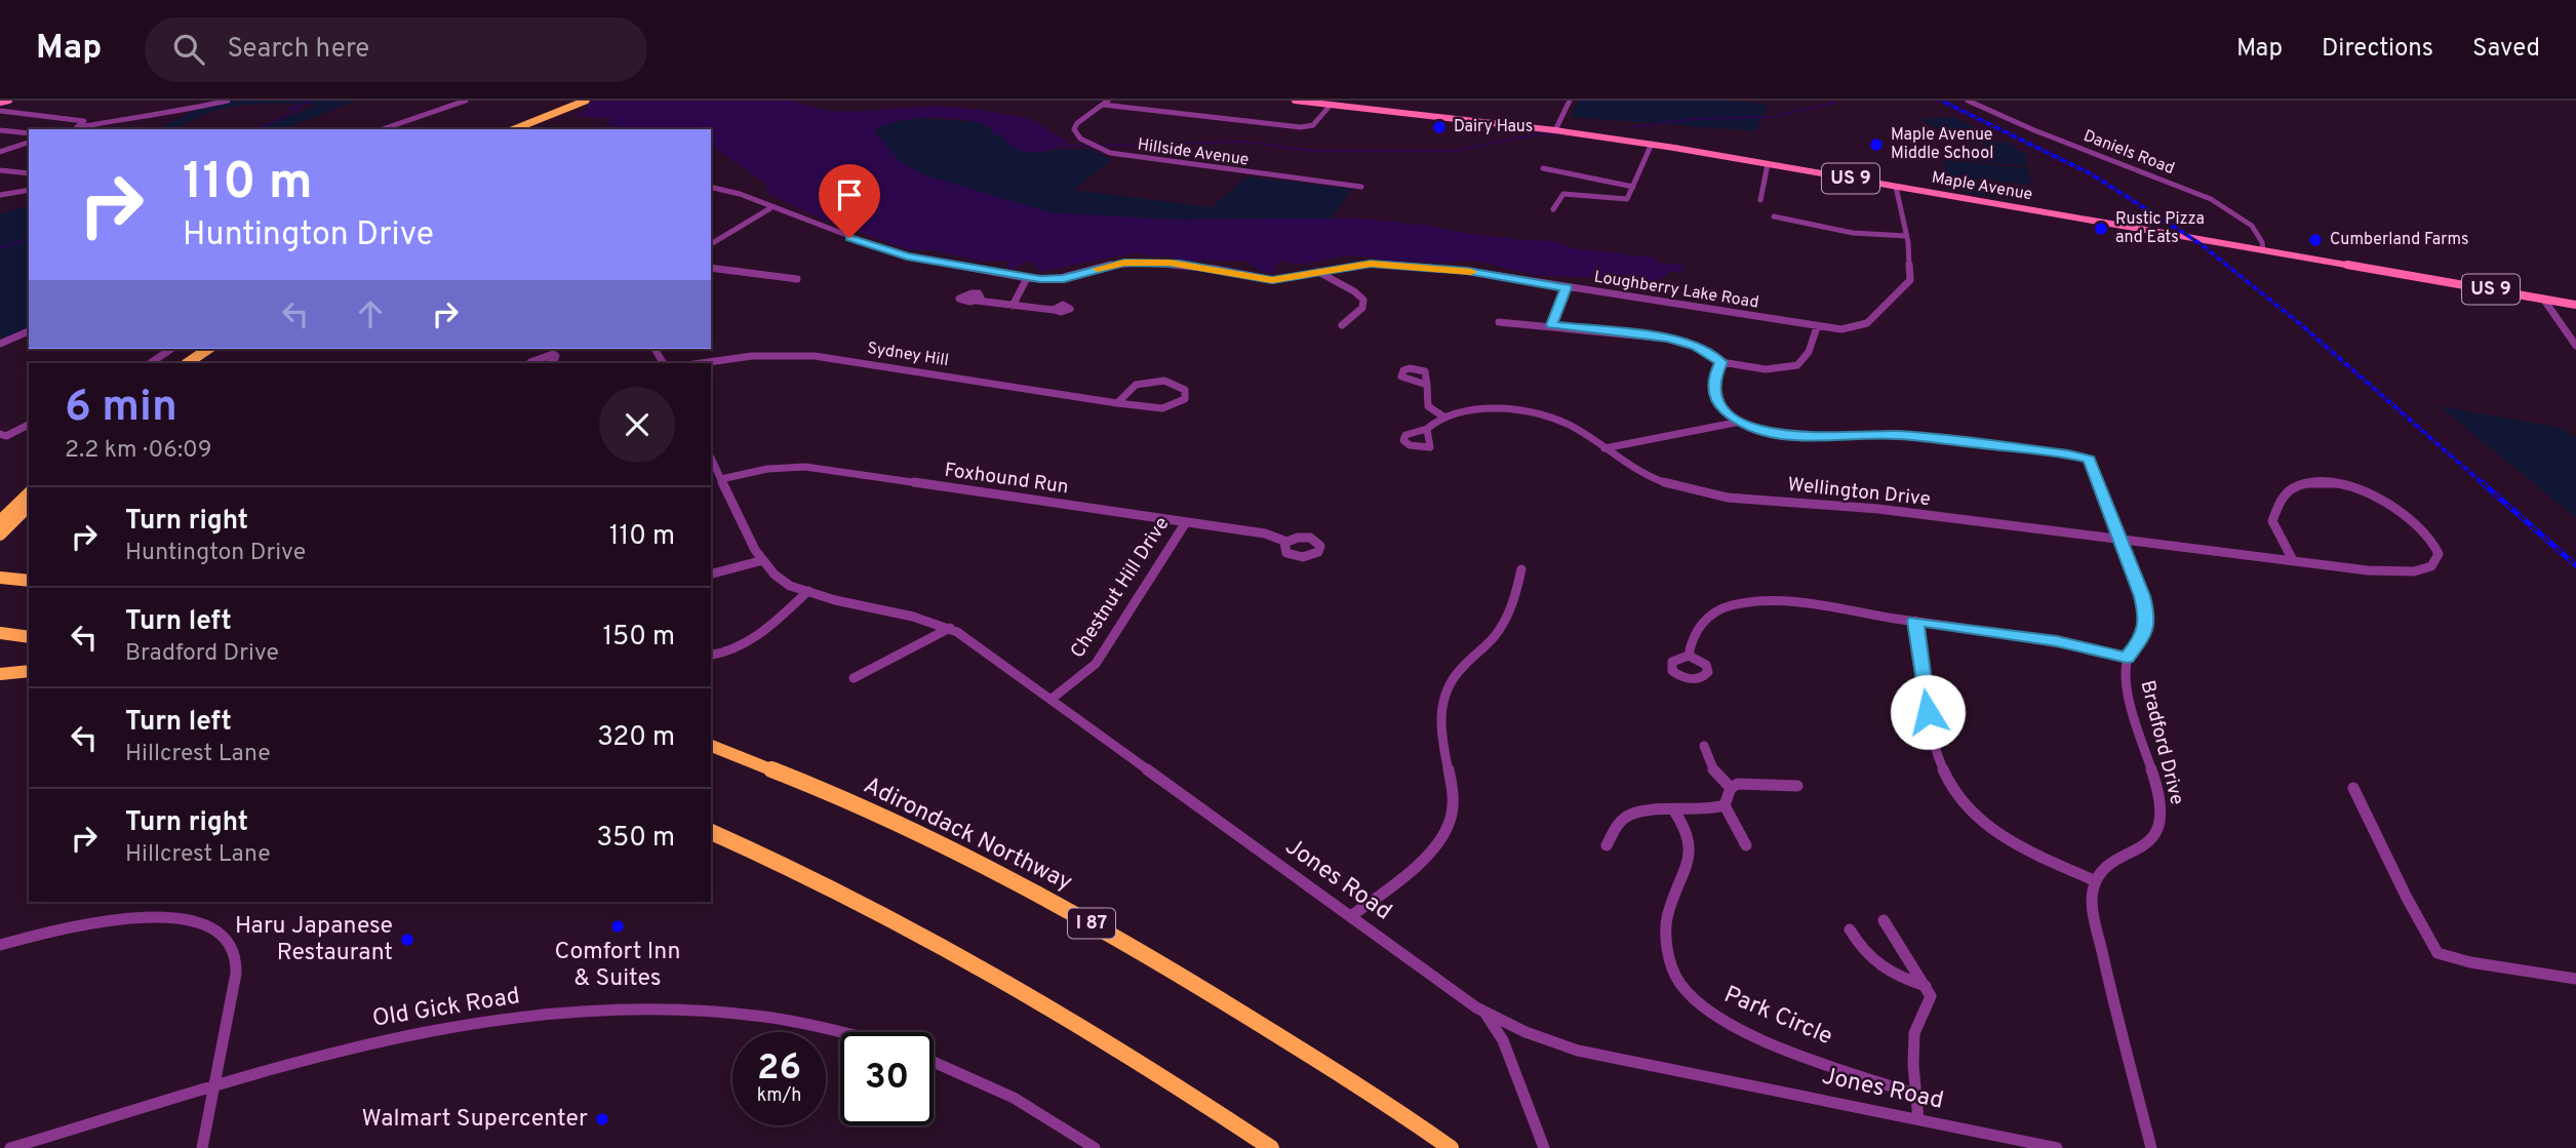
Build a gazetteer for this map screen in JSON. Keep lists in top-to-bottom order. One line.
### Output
{"streets":{"highway":["Adirondack Northway","I 87"],"main road":["US 9","Maple Avenue"],"street":["Hillside Avenue","Daniels Road","Loughberry Lake Road","Sydney Hill","Foxhound Run","Wellington Drive","Chestnut Hill Drive","Bradford Drive","Jones Road","Old Gick Road","Park Circle"]},"crossings":[["Daniels Road","Maple Avenue"],["Maple Avenue","Loughberry Lake Road"],["Foxhound Run","Chestnut Hill Drive"],["Foxhound Run","Jones Road"],["Wellington Drive","Bradford Drive"],["Chestnut Hill Drive","Jones Road"]],"places":["Dairy Haus","Maple Avenue Middle School","Rustic Pizza and Eats","Cumberland Farms","Comfort Inn & Suites","Haru Japanese Restaurant","Walmart Supercenter"],"page":{"header":"Map","search":"Search here","nav":["Map","Directions","Saved"],"turn":["110 m","Huntington Drive"],"heading":["6 min","2.2 km · 06:09"],"list":[{"name":"Turn right","note":"Huntington Drive","value":"110 m"},{"name":"Turn left","note":"Bradford Drive","value":"150 m"},{"name":"Turn left","note":"Hillcrest Lane","value":"320 m"},{"name":"Turn right","note":"Hillcrest Lane","value":"350 m"}],"speed":"26 km/h","limit":"30"}}
